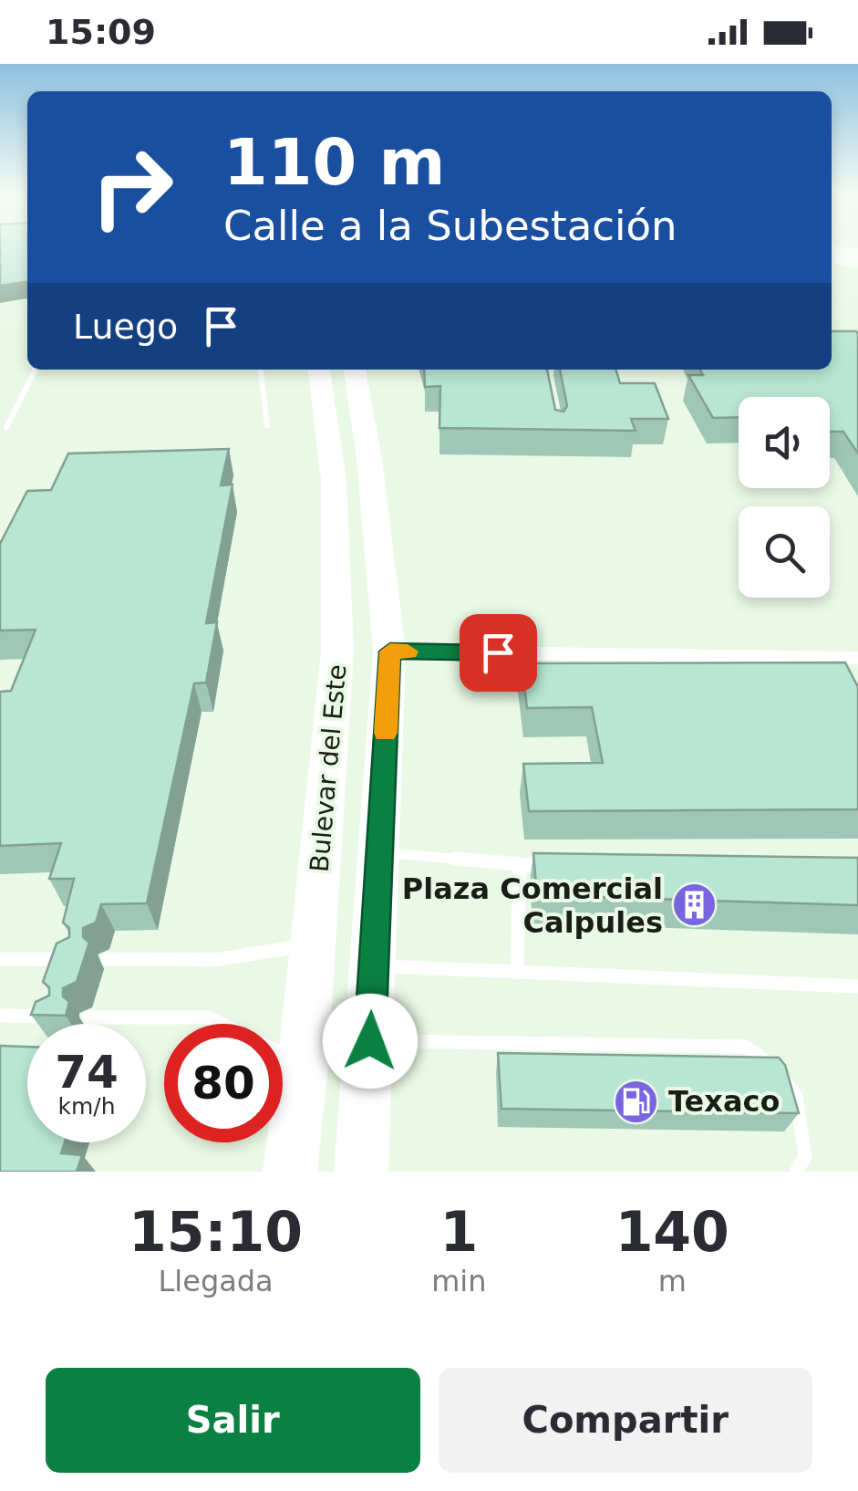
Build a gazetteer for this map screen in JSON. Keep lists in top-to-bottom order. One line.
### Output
{"streets":{"highway":["Bulevar del Este"]},"places":{"building":["Plaza Comercial Calpules"],"fuel station":["Texaco"]},"page":{"status":"15:09","turn":["110 m","Calle a la Subestación"],"then":"Luego","speed":"74 km/h","limit":"80","eta":["15:10","Llegada","1","min","140","m"],"buttons":["Salir","Compartir"]}}
